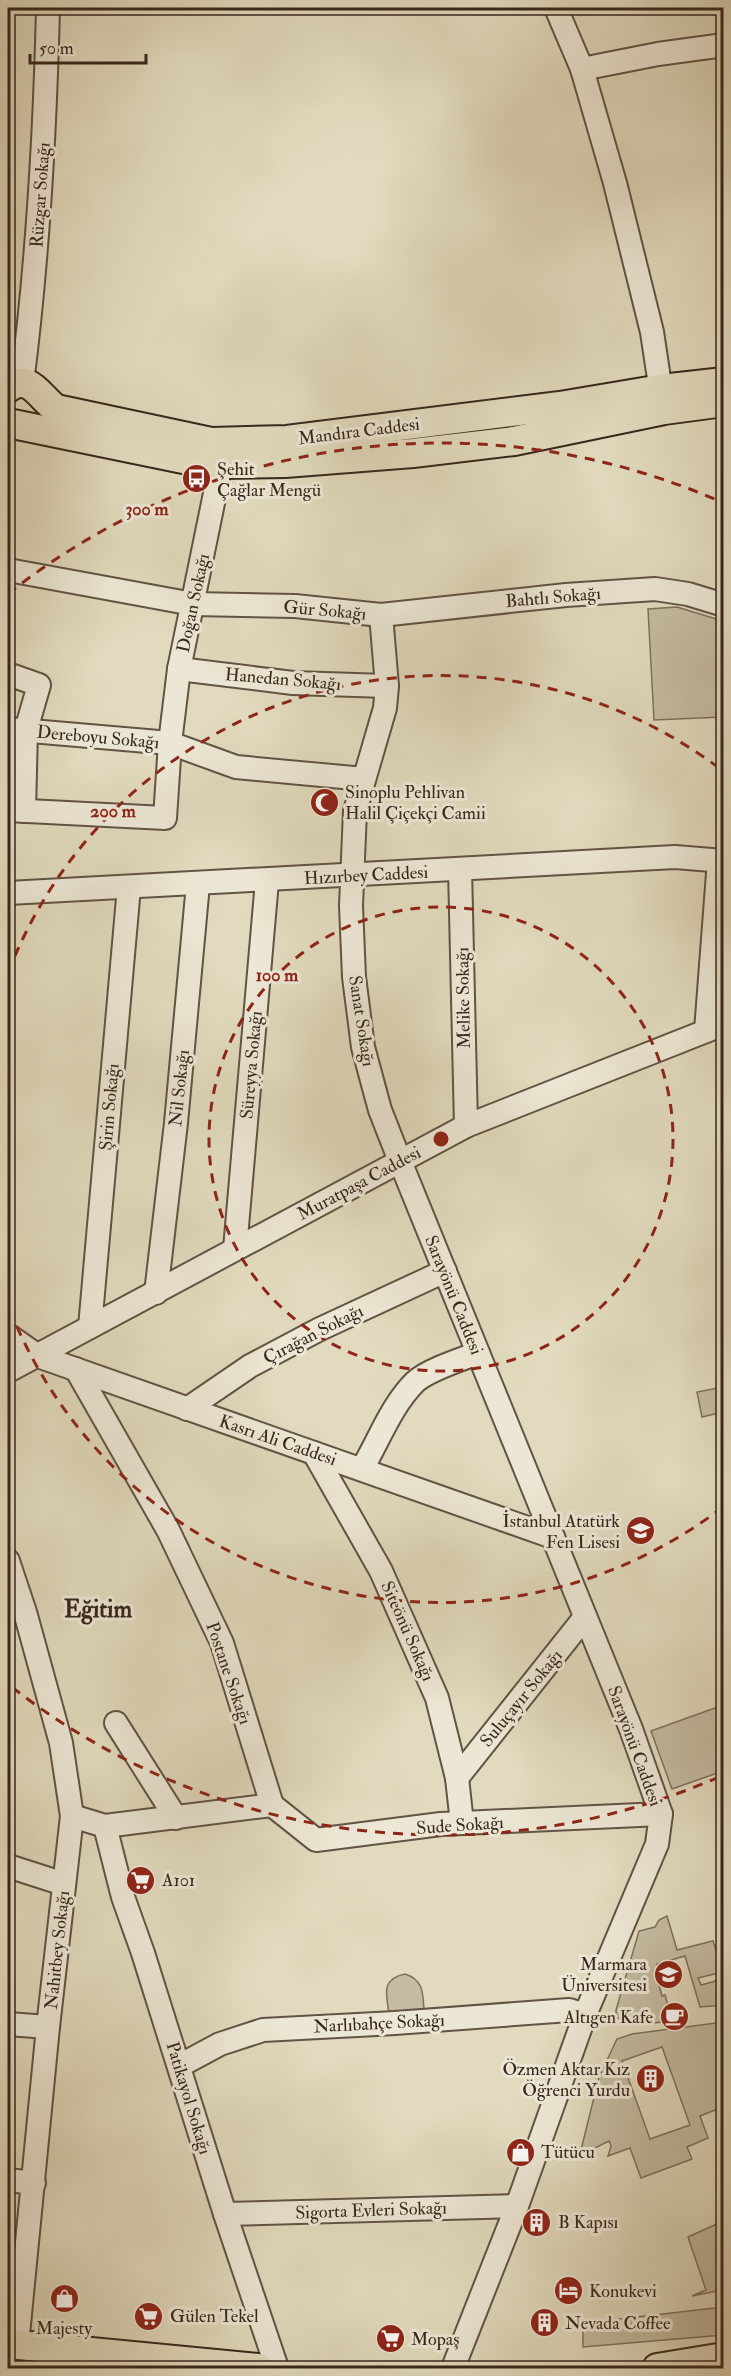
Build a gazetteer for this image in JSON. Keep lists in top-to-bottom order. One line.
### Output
{"streets":{"main road":["Mandıra Caddesi"],"street":["Rüzgar Sokağı","Bahtlı Sokağı","Doğan Sokağı","Gür Sokağı","Hanedan Sokağı","Dereboyu Sokağı","Hızırbey Caddesi","Melike Sokağı","Sanat Sokağı","Süreyya Sokağı","Nil Sokağı","Şirin Sokağı","Muratpaşa Caddesi","Sarayönü Caddesi","Çırağan Sokağı","Kasrı Ali Caddesi","Siteönü Sokağı","Postane Sokağı","Suluçayır Sokağı","Sude Sokağı","Nahitbey Sokağı","Narlıbahçe Sokağı","Patikayol Sokağı","Sigorta Evleri Sokağı"]},"crossings":[["Rüzgar Sokağı","Mandıra Caddesi"],["Mandıra Caddesi","Doğan Sokağı"],["Bahtlı Sokağı","Gür Sokağı"],["Doğan Sokağı","Gür Sokağı"],["Doğan Sokağı","Hanedan Sokağı"],["Doğan Sokağı","Dereboyu Sokağı"],["Gür Sokağı","Hanedan Sokağı"],["Gür Sokağı","Dereboyu Sokağı"],["Gür Sokağı","Hızırbey Caddesi"],["Gür Sokağı","Sanat Sokağı"],["Hızırbey Caddesi","Melike Sokağı"],["Hızırbey Caddesi","Sanat Sokağı"],["Hızırbey Caddesi","Süreyya Sokağı"],["Hızırbey Caddesi","Nil Sokağı"],["Hızırbey Caddesi","Şirin Sokağı"],["Melike Sokağı","Muratpaşa Caddesi"],["Sanat Sokağı","Muratpaşa Caddesi"],["Sanat Sokağı","Sarayönü Caddesi"],["Süreyya Sokağı","Muratpaşa Caddesi"],["Nil Sokağı","Muratpaşa Caddesi"],["Şirin Sokağı","Muratpaşa Caddesi"],["Muratpaşa Caddesi","Sarayönü Caddesi"],["Muratpaşa Caddesi","Kasrı Ali Caddesi"],["Sarayönü Caddesi","Çırağan Sokağı"],["Sarayönü Caddesi","Kasrı Ali Caddesi"],["Sarayönü Caddesi","Suluçayır Sokağı"],["Sarayönü Caddesi","Sude Sokağı"],["Sarayönü Caddesi","Narlıbahçe Sokağı"],["Sarayönü Caddesi","Sigorta Evleri Sokağı"],["Çırağan Sokağı","Kasrı Ali Caddesi"],["Kasrı Ali Caddesi","Siteönü Sokağı"],["Kasrı Ali Caddesi","Postane Sokağı"],["Siteönü Sokağı","Suluçayır Sokağı"],["Siteönü Sokağı","Sude Sokağı"],["Postane Sokağı","Sude Sokağı"],["Narlıbahçe Sokağı","Patikayol Sokağı"],["Patikayol Sokağı","Sigorta Evleri Sokağı"]],"districts":["Eğitim"],"places":{"bus stop":["Şehit Çağlar Mengü"],"mosque":["Sinoplu Pehlivan Halil Çiçekçi Camii"],"school or university":["İstanbul Atatürk Fen Lisesi","Marmara Üniversitesi"],"supermarket":["A101","Gülen Tekel","Mopaş"],"cafe":["Altıgen Kafe"],"building":["Özmen Aktar Kız Öğrenci Yurdu","B Kapısı","Nevada Coffee"],"shop":["Tütücu","Majesty"],"hotel":["Konukevi"]},"scale_bar":"50 m","rings":["300 m","200 m","100 m"]}
